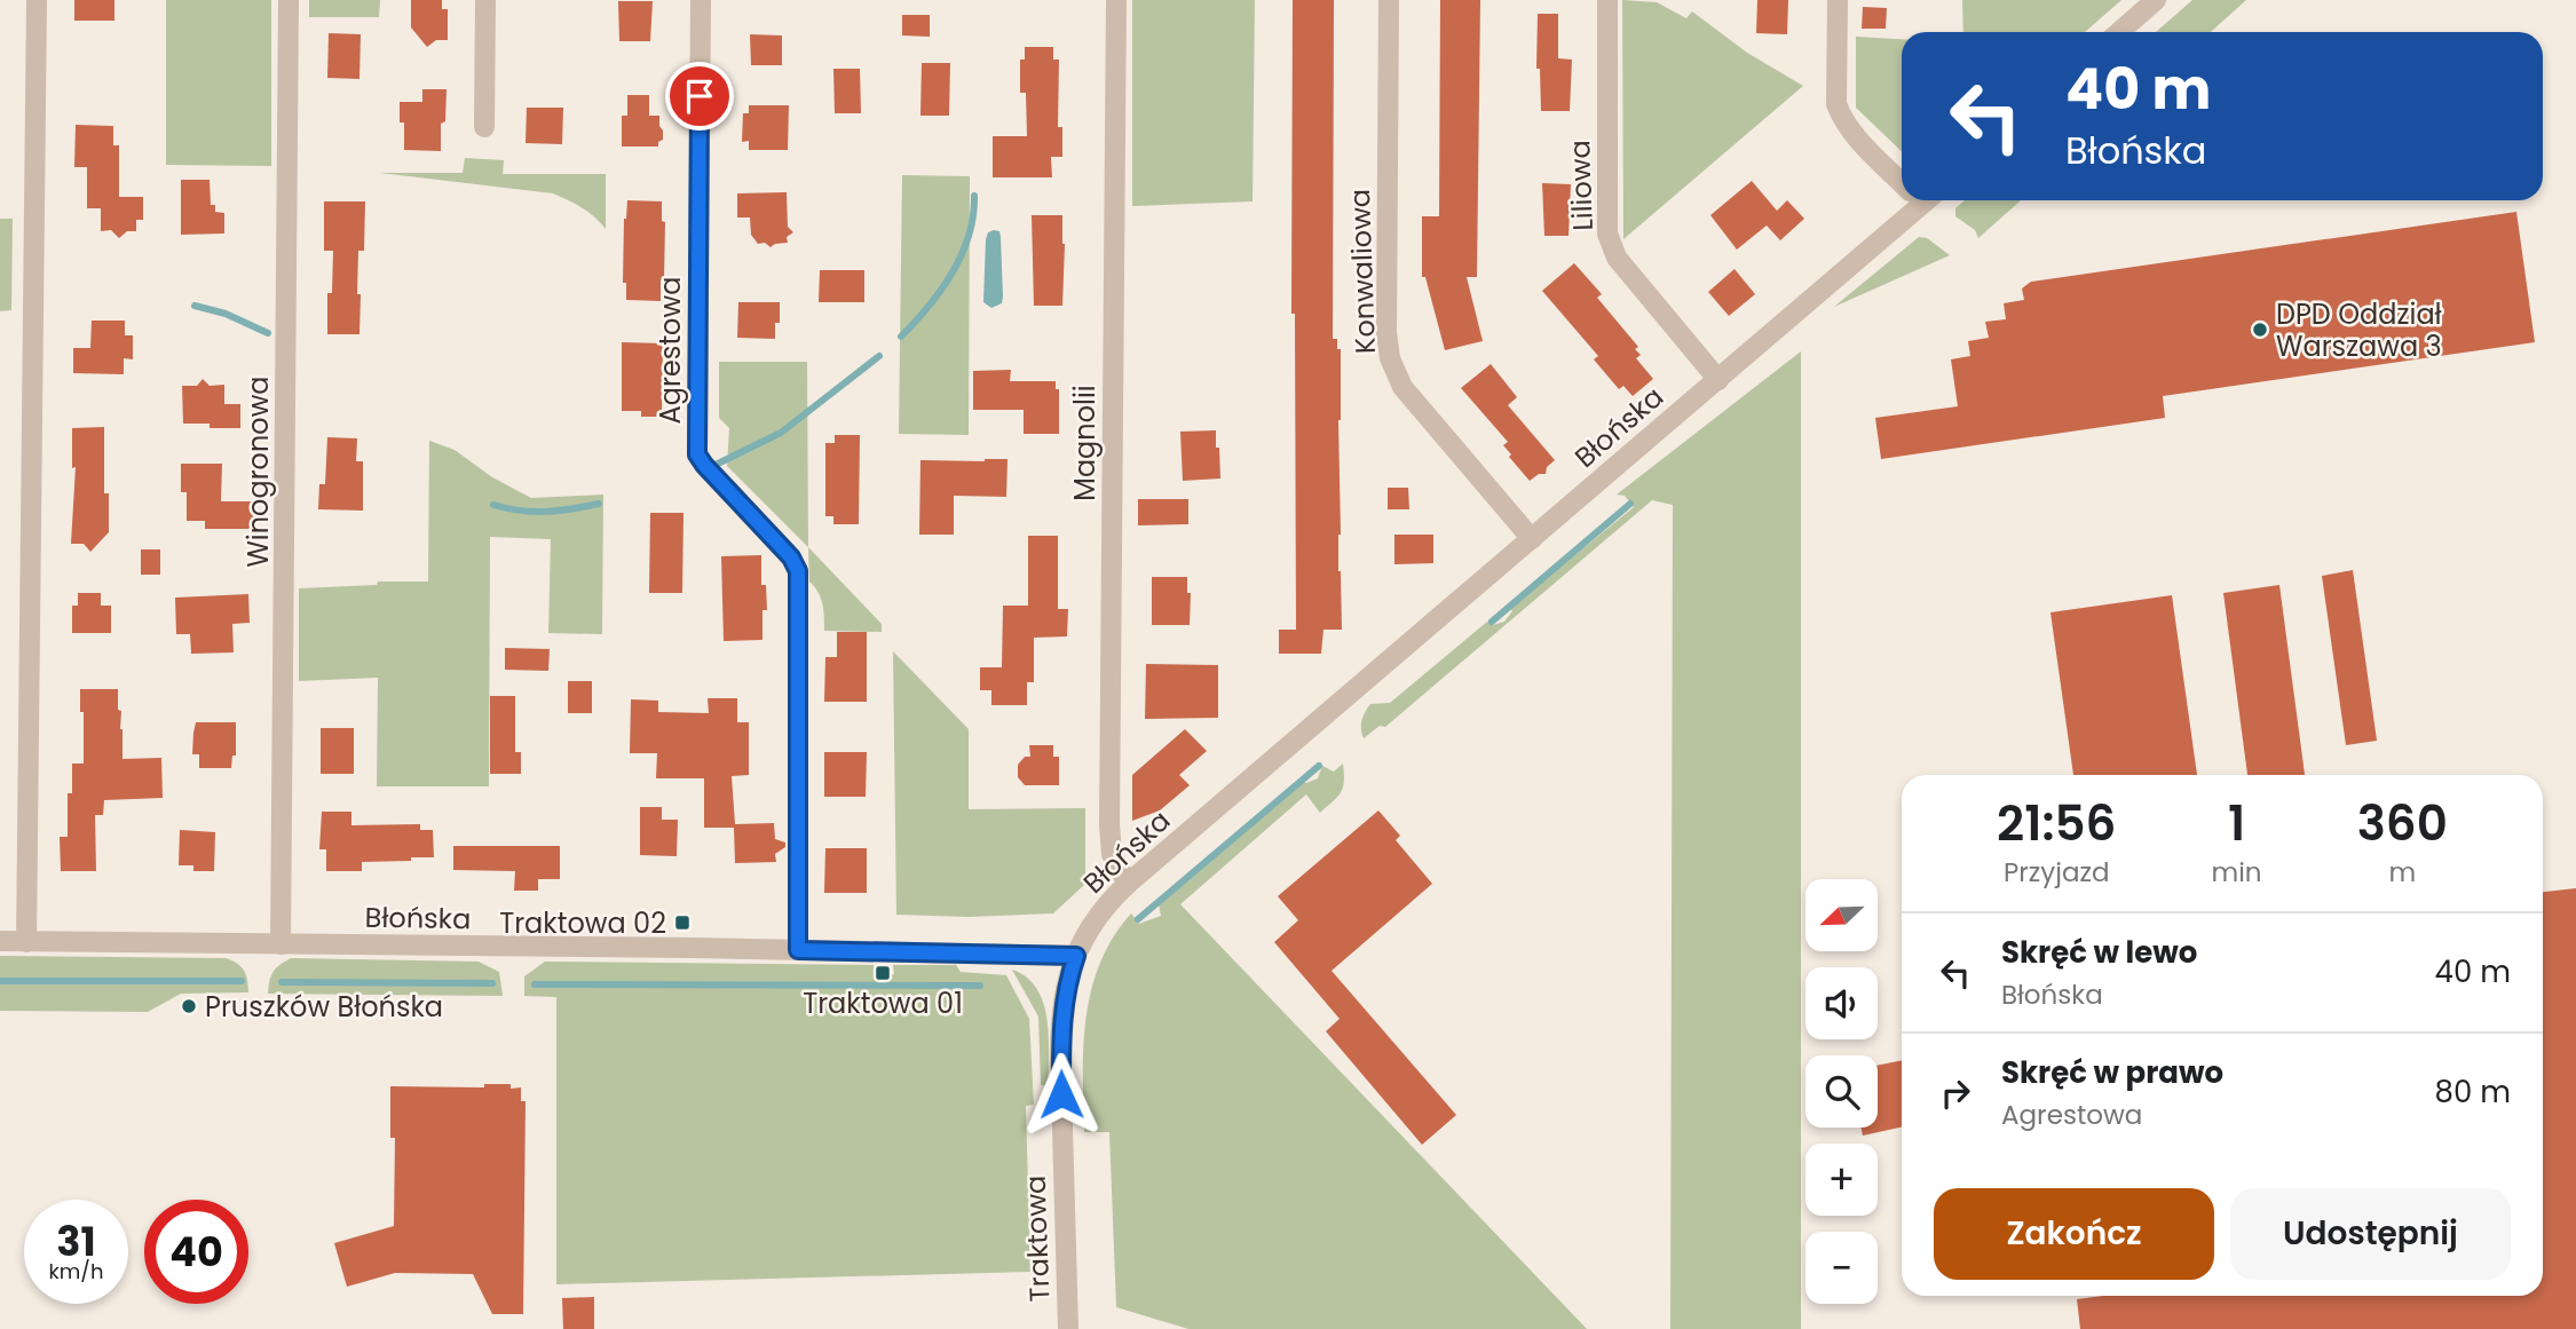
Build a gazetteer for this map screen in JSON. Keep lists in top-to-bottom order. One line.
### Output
{"streets":{"street":["Liliowa","Konwaliowa","Agrestowa","Błońska","Magnolii","Winogronowa","Traktowa"]},"crossings":[["Liliowa","Błońska"],["Konwaliowa","Błońska"],["Agrestowa","Błońska"],["Błońska","Magnolii"],["Błońska","Winogronowa"],["Błońska","Traktowa"]],"places":{"other":["DPD Oddział Warszawa 3","Pruszków Błońska"],"transit":["Traktowa 02","Traktowa 01"]},"north":"bottom left","page":{"turn":["40 m","Błońska"],"eta":["21:56","Przyjazd","1","min","360","m"],"map_buttons":["+","−"],"list":[{"name":"Skręć w lewo","note":"Błońska","value":"40 m"},{"name":"Skręć w prawo","note":"Agrestowa","value":"80 m"}],"buttons":["Zakończ","Udostępnij"],"speed":"31 km/h","limit":"40"}}
